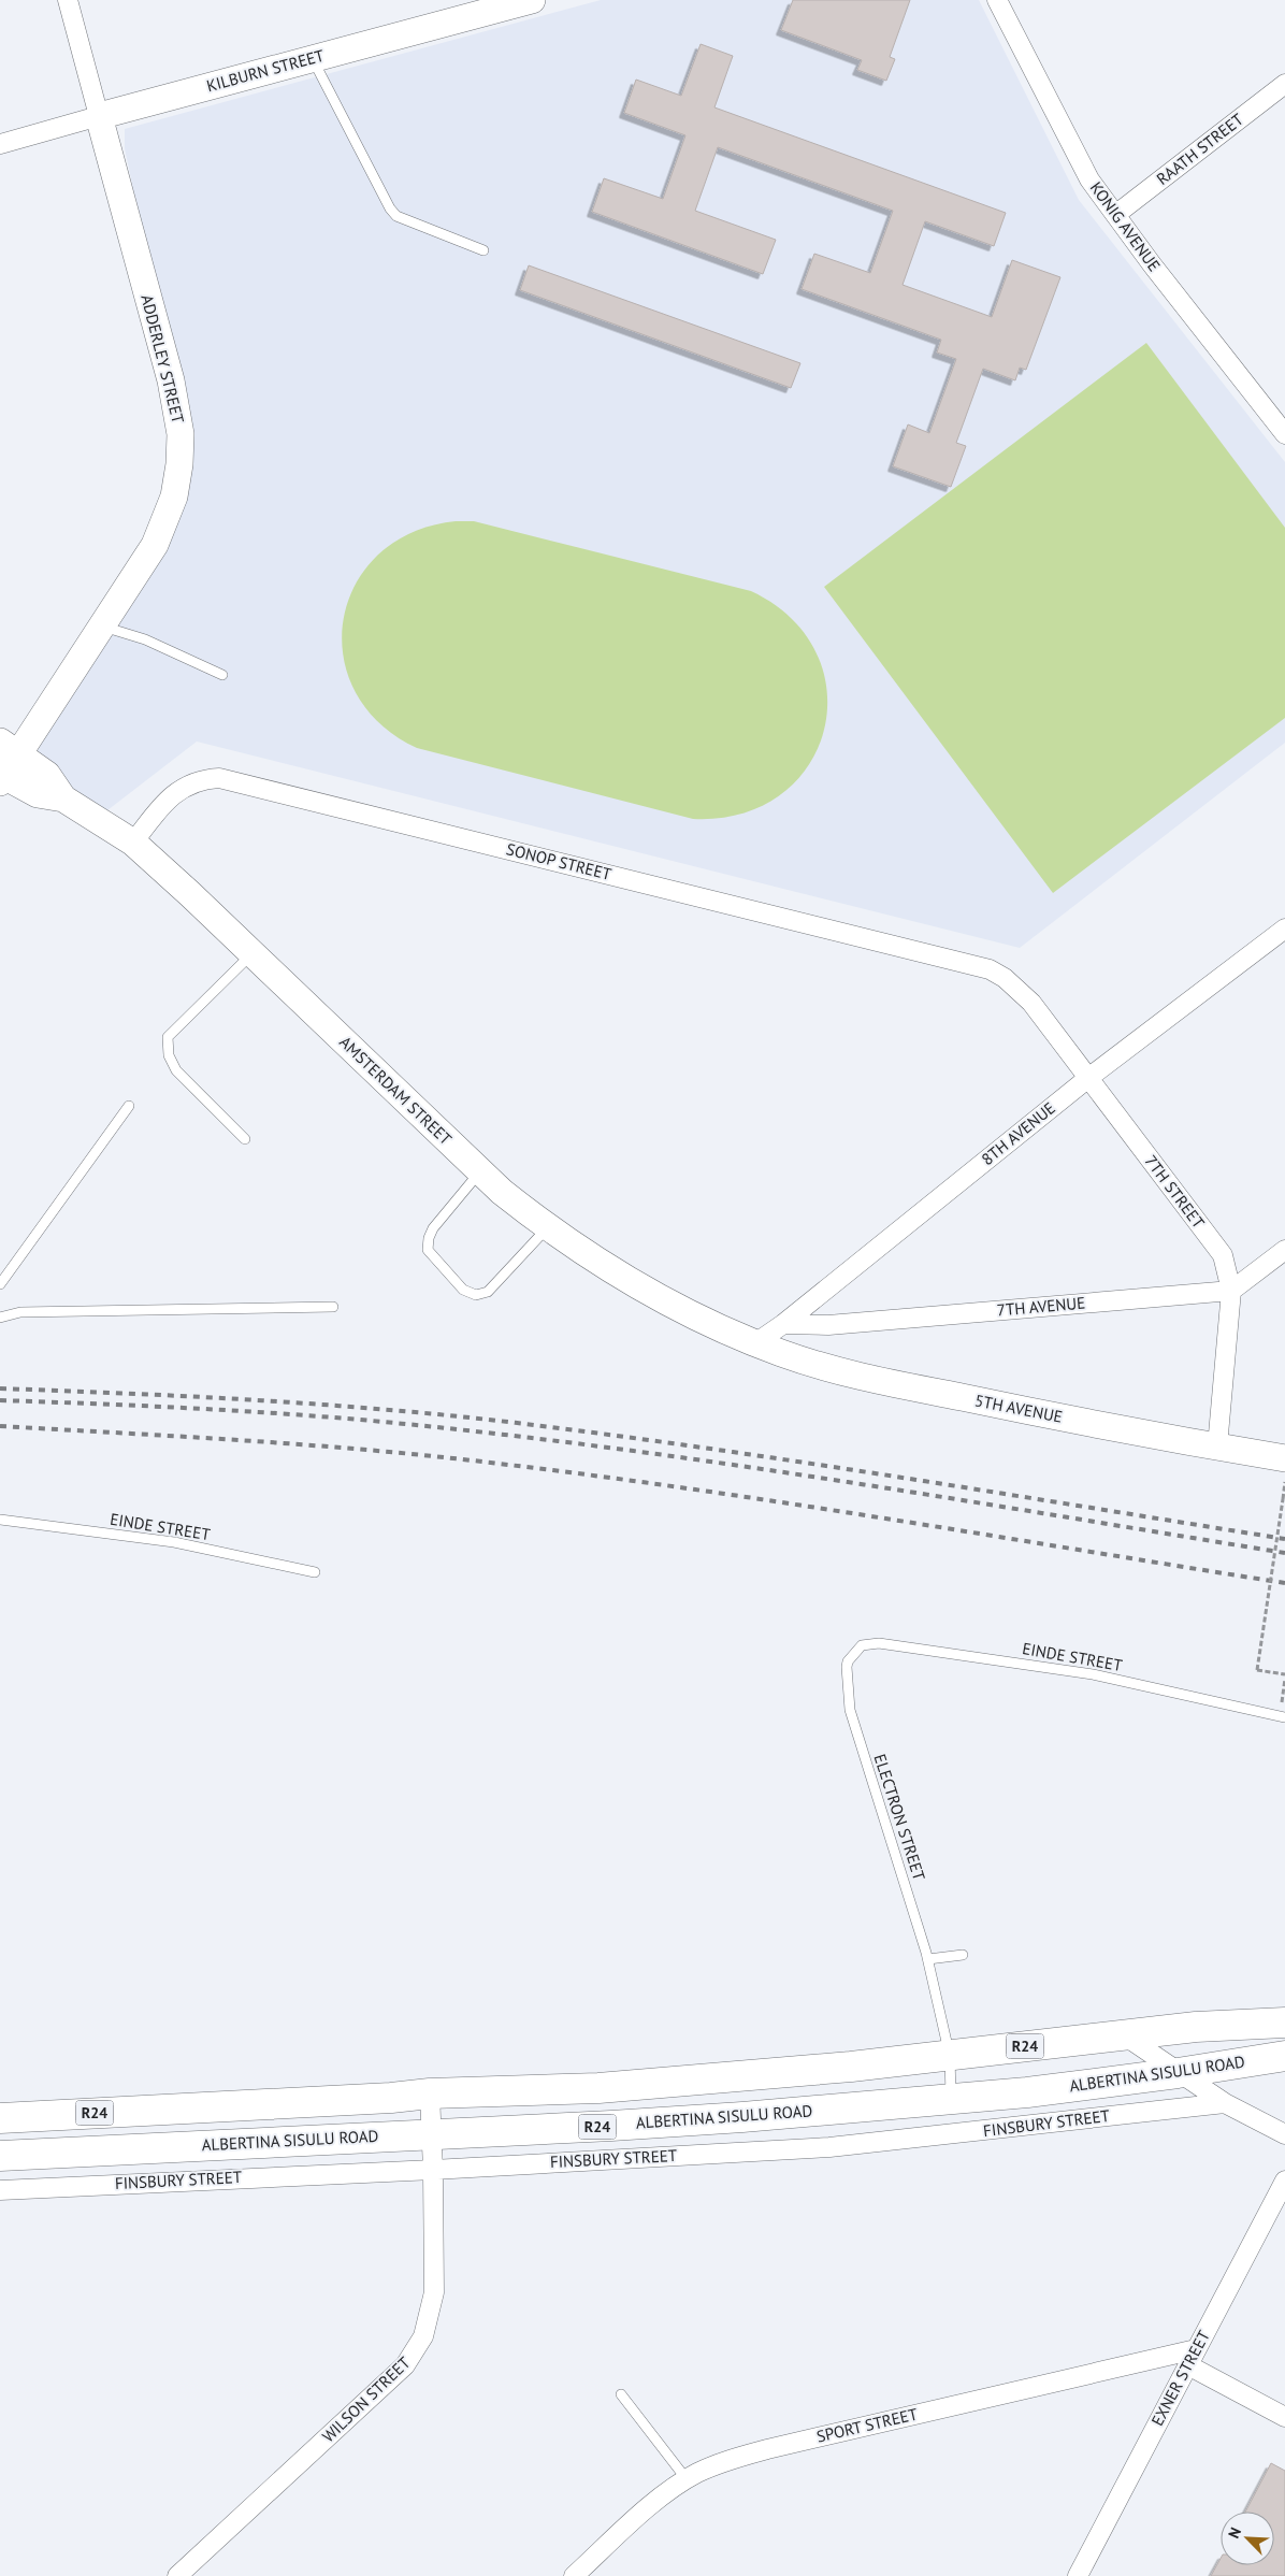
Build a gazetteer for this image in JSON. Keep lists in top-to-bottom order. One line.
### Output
{"streets":{"main road":["R24","ALBERTINA SISULU ROAD"],"street":["KILBURN STREET","RAATH STREET","KONIG AVENUE","ADDERLEY STREET","SONOP STREET","AMSTERDAM STREET","8TH AVENUE","7TH STREET","7TH AVENUE","5TH AVENUE","FINSBURY STREET","EXNER STREET","WILSON STREET","SPORT STREET"],"lane":["EINDE STREET","ELECTRON STREET"]},"crossings":[["KILBURN STREET","ADDERLEY STREET"],["RAATH STREET","KONIG AVENUE"],["ADDERLEY STREET","AMSTERDAM STREET"],["SONOP STREET","AMSTERDAM STREET"],["SONOP STREET","7TH STREET"],["AMSTERDAM STREET","8TH AVENUE"],["AMSTERDAM STREET","5TH AVENUE"],["8TH AVENUE","7TH STREET"],["8TH AVENUE","7TH AVENUE"],["8TH AVENUE","5TH AVENUE"],["7TH STREET","7TH AVENUE"],["7TH STREET","5TH AVENUE"],["EINDE STREET","ELECTRON STREET"],["ELECTRON STREET","R24"],["ELECTRON STREET","ALBERTINA SISULU ROAD"],["R24","WILSON STREET"],["ALBERTINA SISULU ROAD","WILSON STREET"],["FINSBURY STREET","WILSON STREET"],["EXNER STREET","SPORT STREET"]],"north":"top left"}
